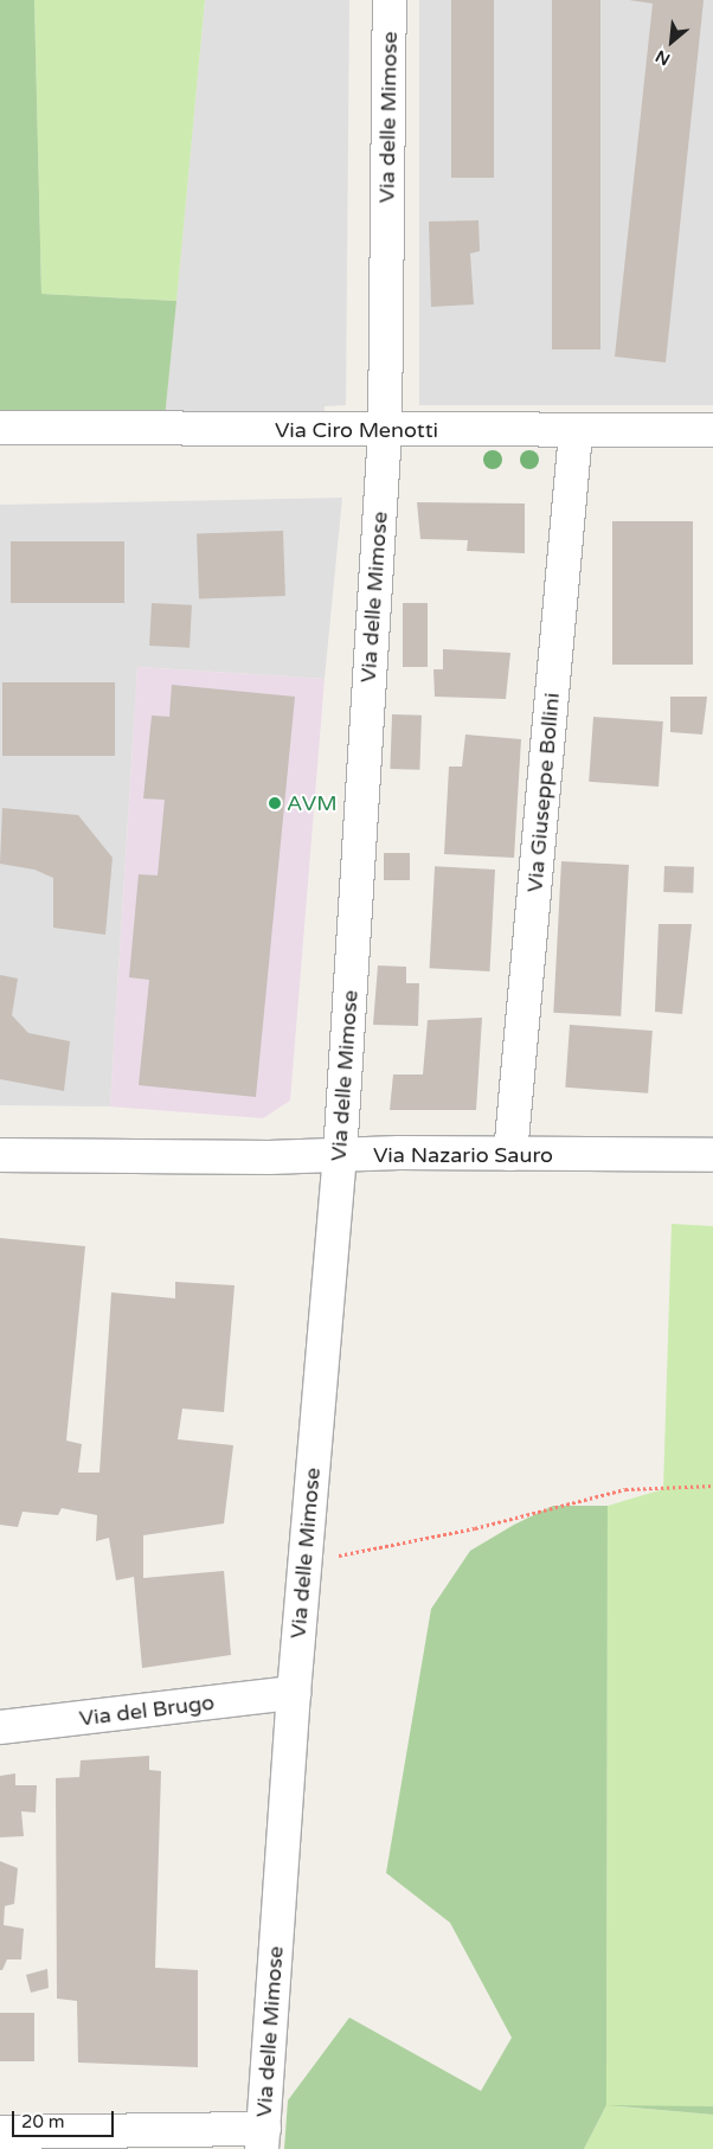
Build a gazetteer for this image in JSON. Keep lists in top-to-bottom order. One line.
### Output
{"streets":{"street":["Via delle Mimose","Via Ciro Menotti","Via Giuseppe Bollini","Via Nazario Sauro","Via del Brugo"]},"crossings":[["Via delle Mimose","Via Ciro Menotti"],["Via delle Mimose","Via Nazario Sauro"],["Via delle Mimose","Via del Brugo"],["Via Ciro Menotti","Via Giuseppe Bollini"],["Via Giuseppe Bollini","Via Nazario Sauro"]],"places":["AVM"],"scale_bar":"20 m","north":"bottom left"}
